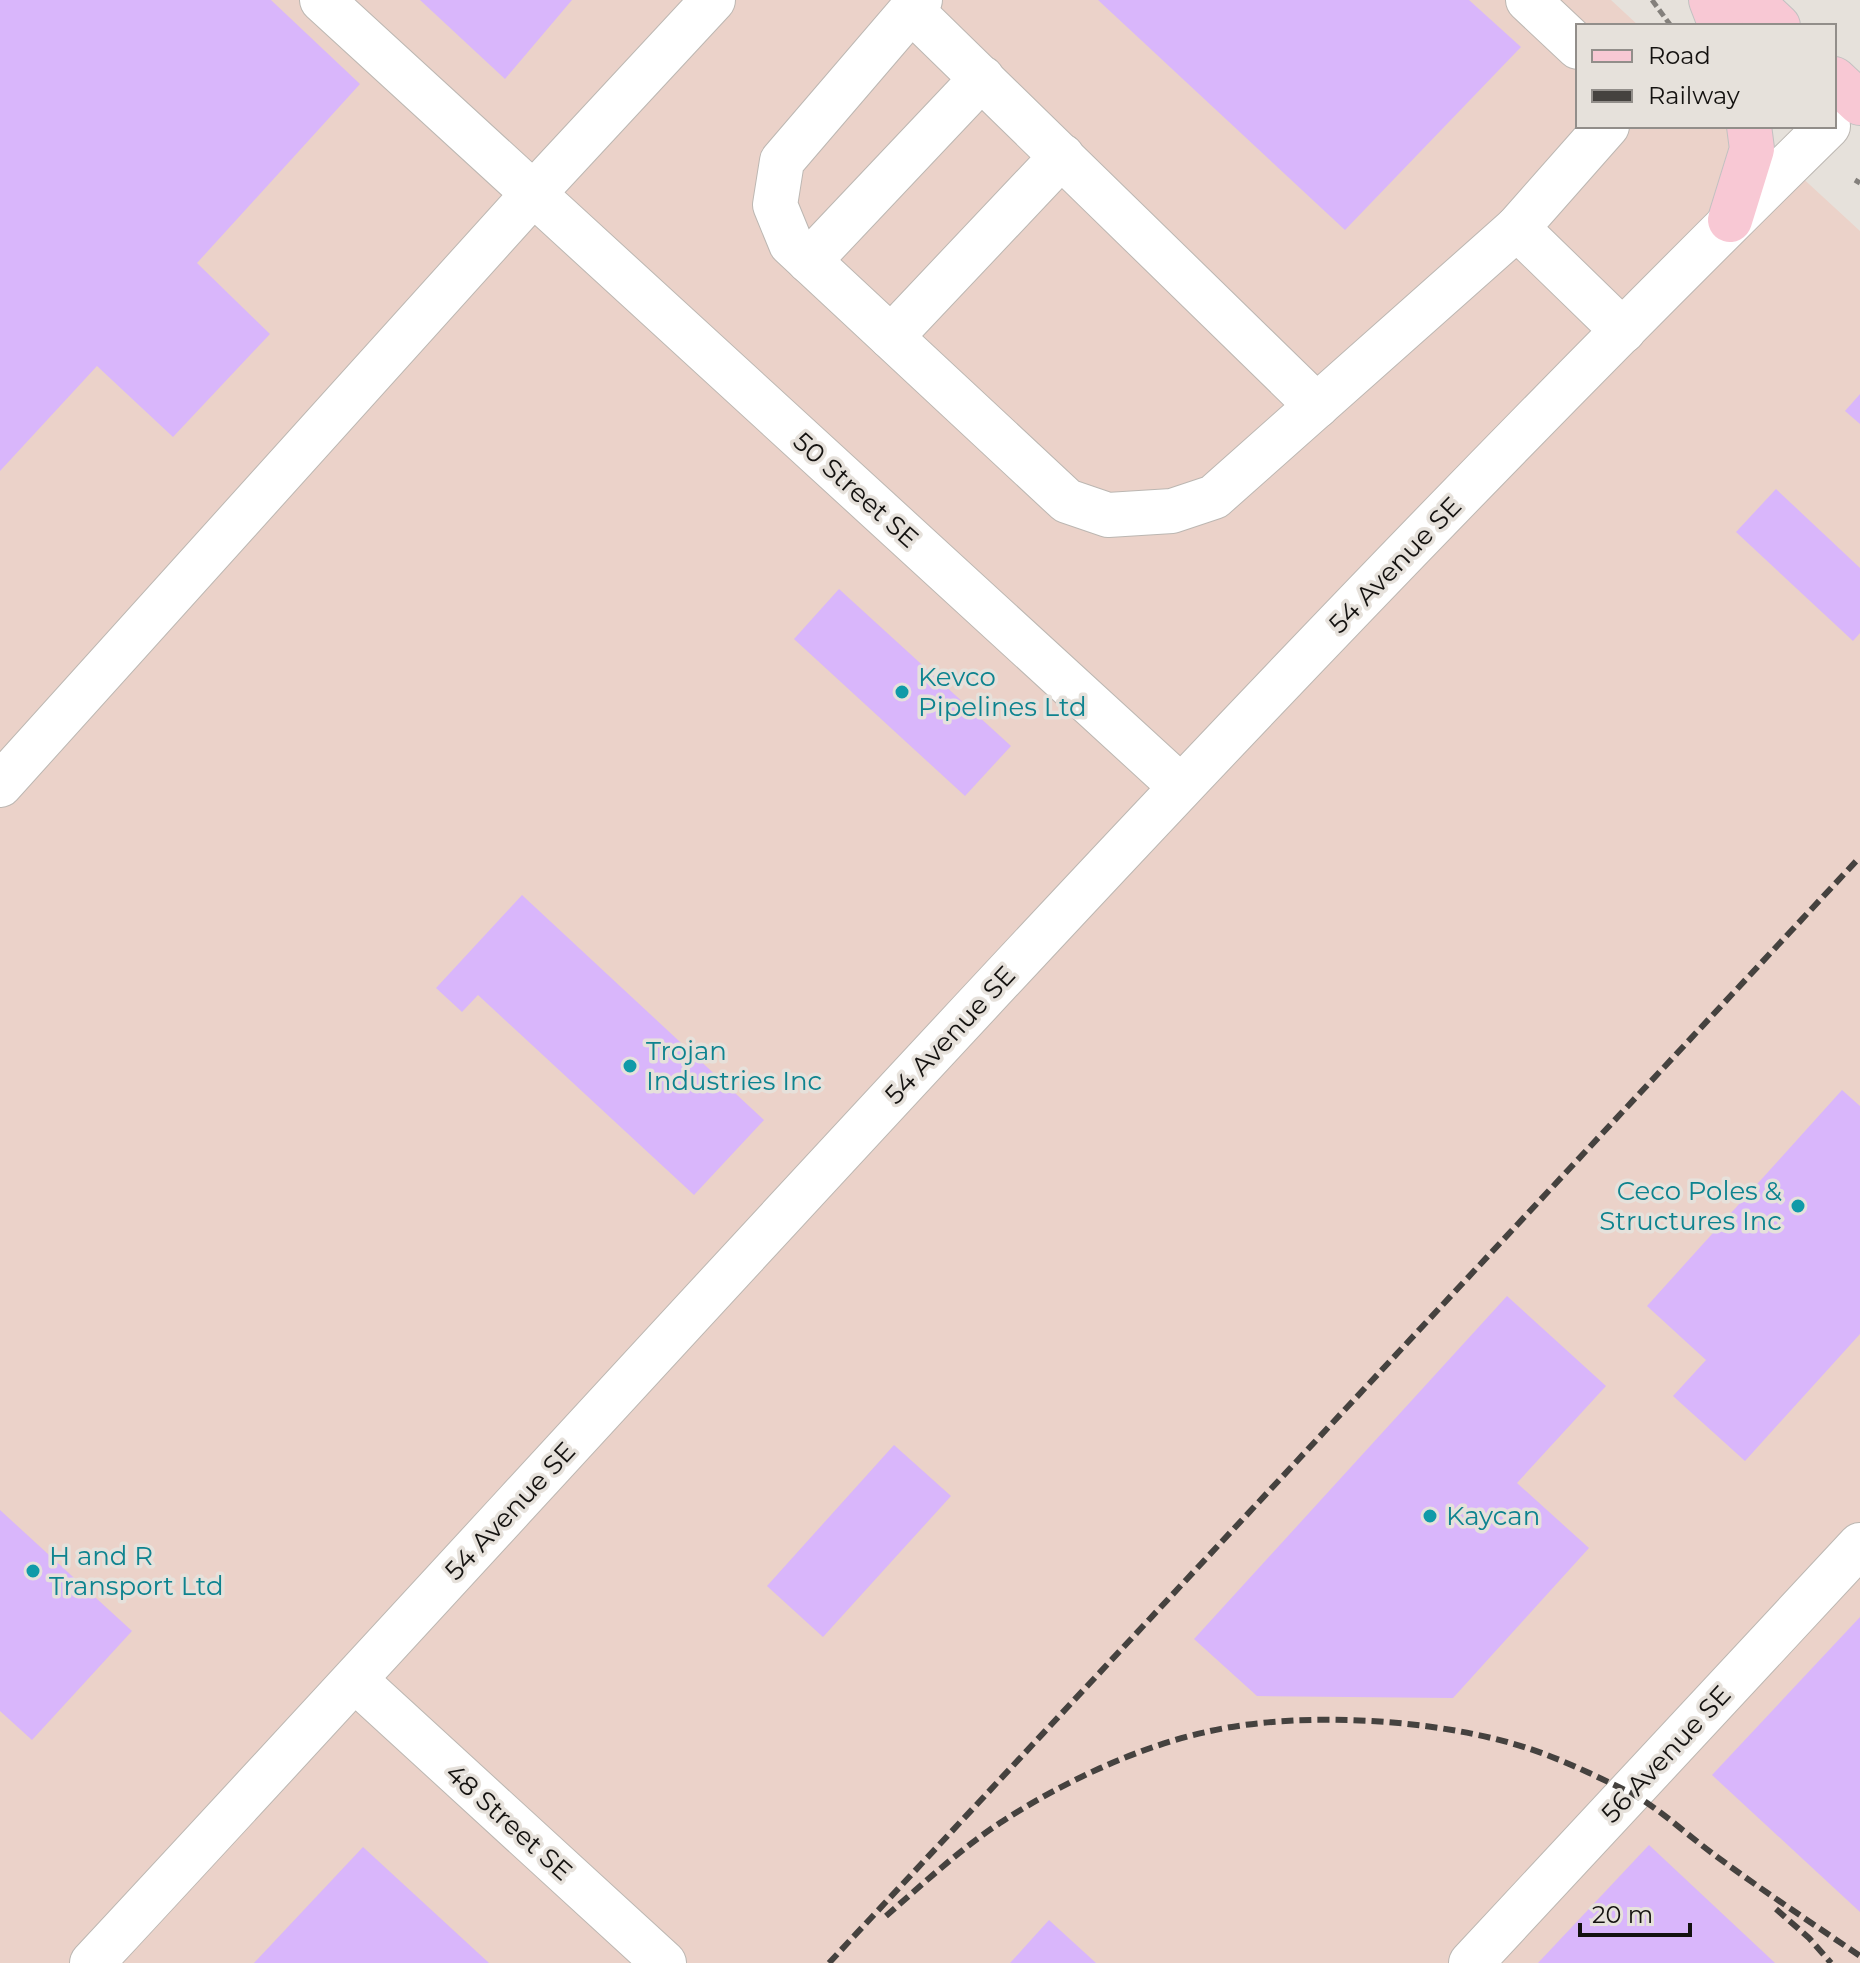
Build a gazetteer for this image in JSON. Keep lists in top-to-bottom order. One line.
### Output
{"streets":{"street":["50 Street SE","54 Avenue SE","56 Avenue SE","48 Street SE"]},"crossings":[["50 Street SE","54 Avenue SE"],["54 Avenue SE","48 Street SE"]],"places":["Kevco Pipelines Ltd","Trojan Industries Inc","Ceco Poles & Structures Inc","Kaycan","H and R Transport Ltd"],"legend":["Road","Railway"],"scale_bar":"20 m"}
